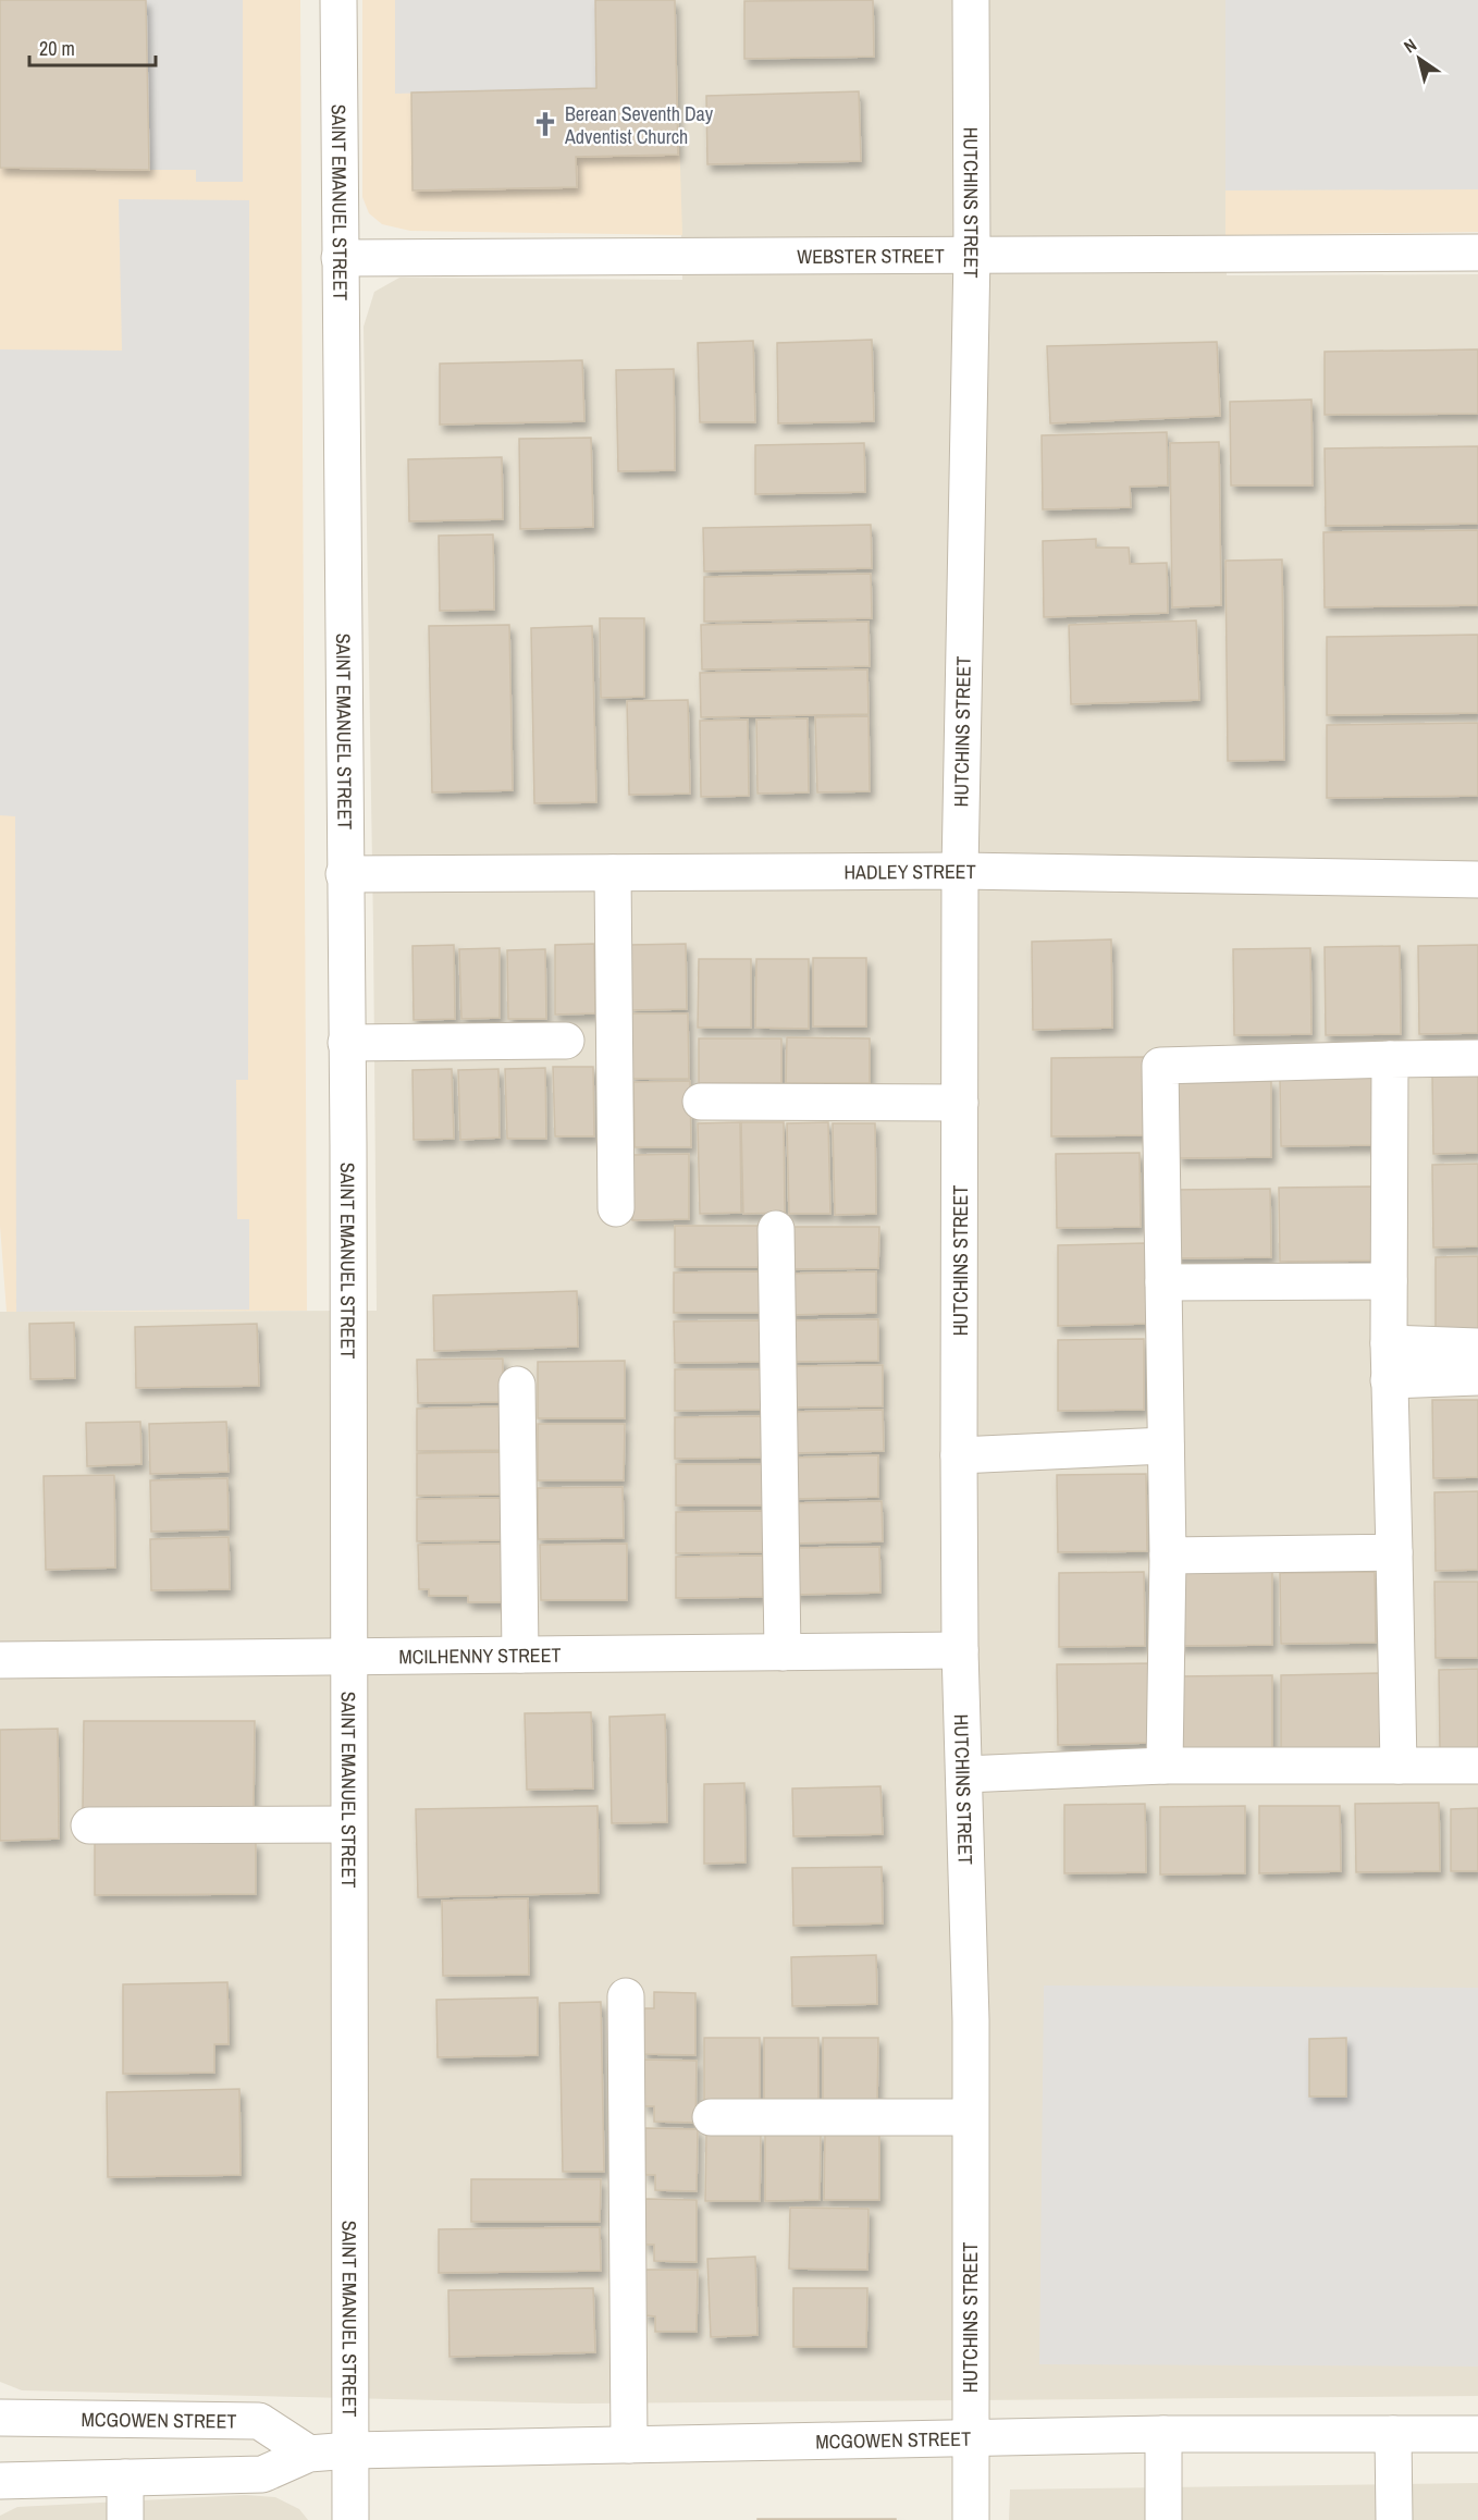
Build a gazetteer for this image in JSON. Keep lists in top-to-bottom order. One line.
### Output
{"streets":{"street":["SAINT EMANUEL STREET","HUTCHINS STREET","WEBSTER STREET","HADLEY STREET","MCILHENNY STREET","MCGOWEN STREET"]},"crossings":[["SAINT EMANUEL STREET","WEBSTER STREET"],["SAINT EMANUEL STREET","HADLEY STREET"],["SAINT EMANUEL STREET","MCILHENNY STREET"],["SAINT EMANUEL STREET","MCGOWEN STREET"],["HUTCHINS STREET","WEBSTER STREET"],["HUTCHINS STREET","HADLEY STREET"],["HUTCHINS STREET","MCILHENNY STREET"],["HUTCHINS STREET","MCGOWEN STREET"]],"places":{"church":["Berean Seventh Day Adventist Church"]},"scale_bar":"20 m","north":"top left"}
